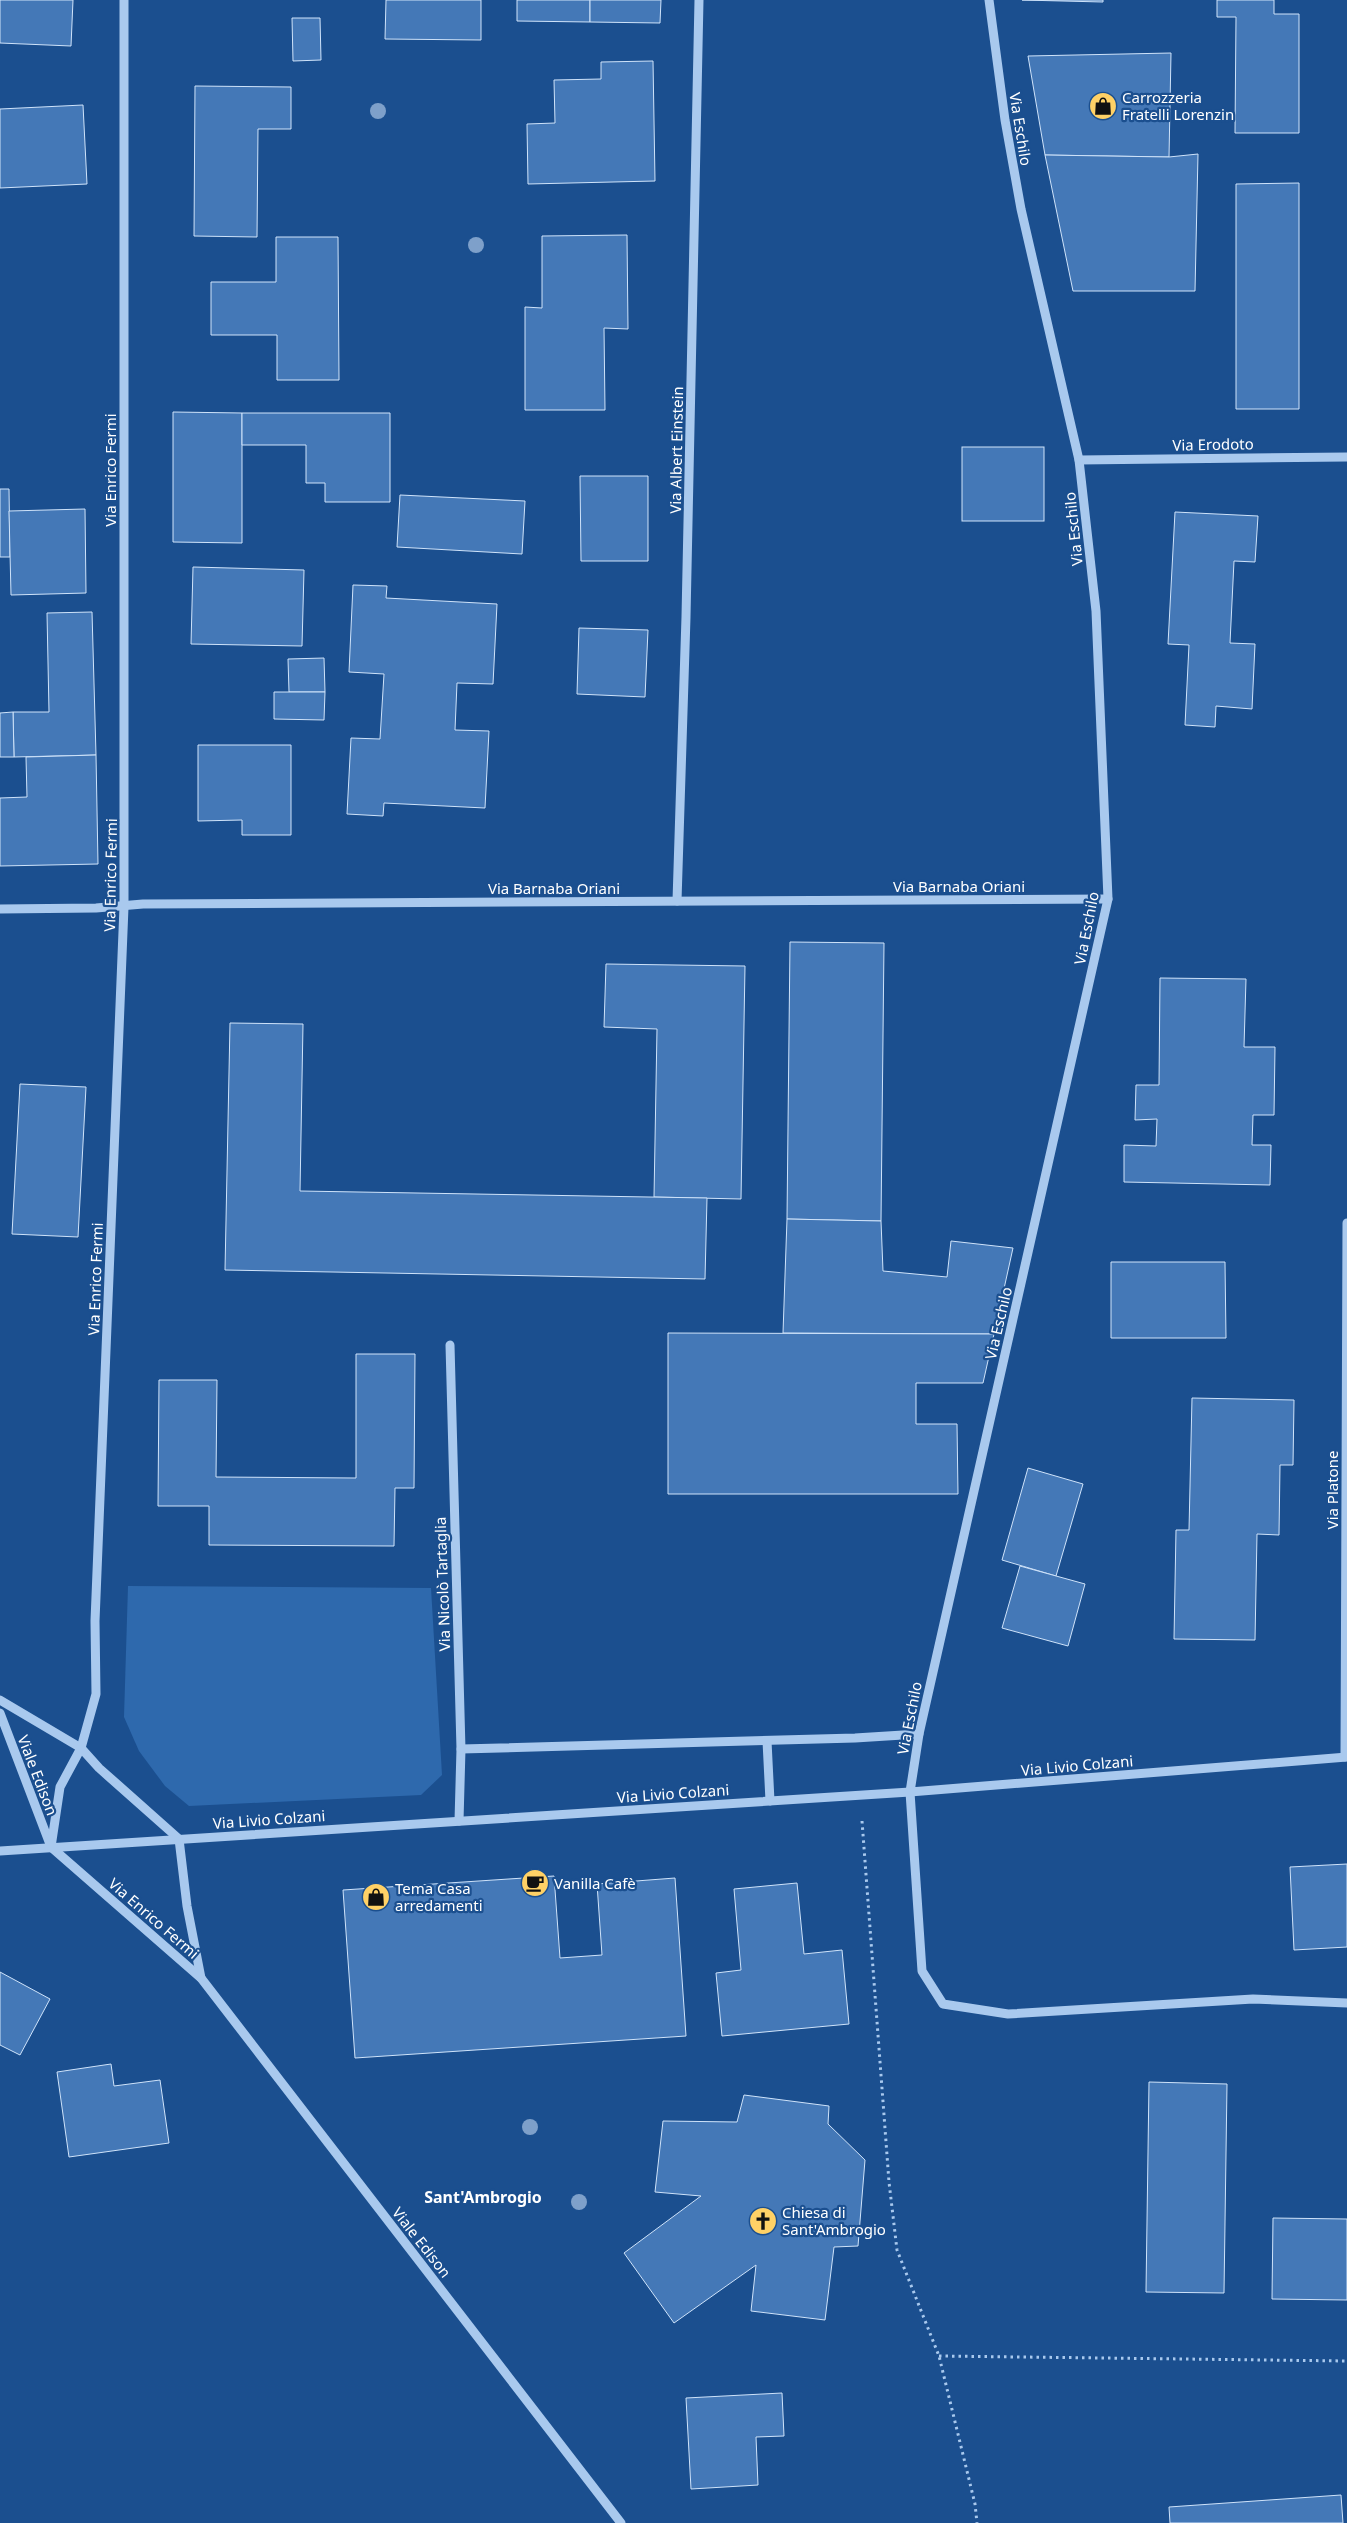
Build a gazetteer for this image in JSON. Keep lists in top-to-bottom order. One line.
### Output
{"streets":{"street":["Via Eschilo","Via Erodoto","Via Albert Einstein","Via Enrico Fermi","Via Barnaba Oriani","Via Platone","Via Nicolò Tartaglia","Via Livio Colzani","Viale Edison"]},"crossings":[["Via Eschilo","Via Erodoto"],["Via Eschilo","Via Barnaba Oriani"],["Via Eschilo","Via Livio Colzani"],["Via Albert Einstein","Via Barnaba Oriani"],["Via Enrico Fermi","Via Barnaba Oriani"],["Via Enrico Fermi","Via Livio Colzani"],["Via Enrico Fermi","Viale Edison"],["Via Platone","Via Livio Colzani"],["Via Nicolò Tartaglia","Via Livio Colzani"],["Via Livio Colzani","Viale Edison"]],"districts":["Sant'Ambrogio"],"places":{"shop":["Carrozzeria Fratelli Lorenzin","Tema Casa arredamenti"],"cafe":["Vanilla Cafè"],"church":["Chiesa di Sant'Ambrogio"]}}
